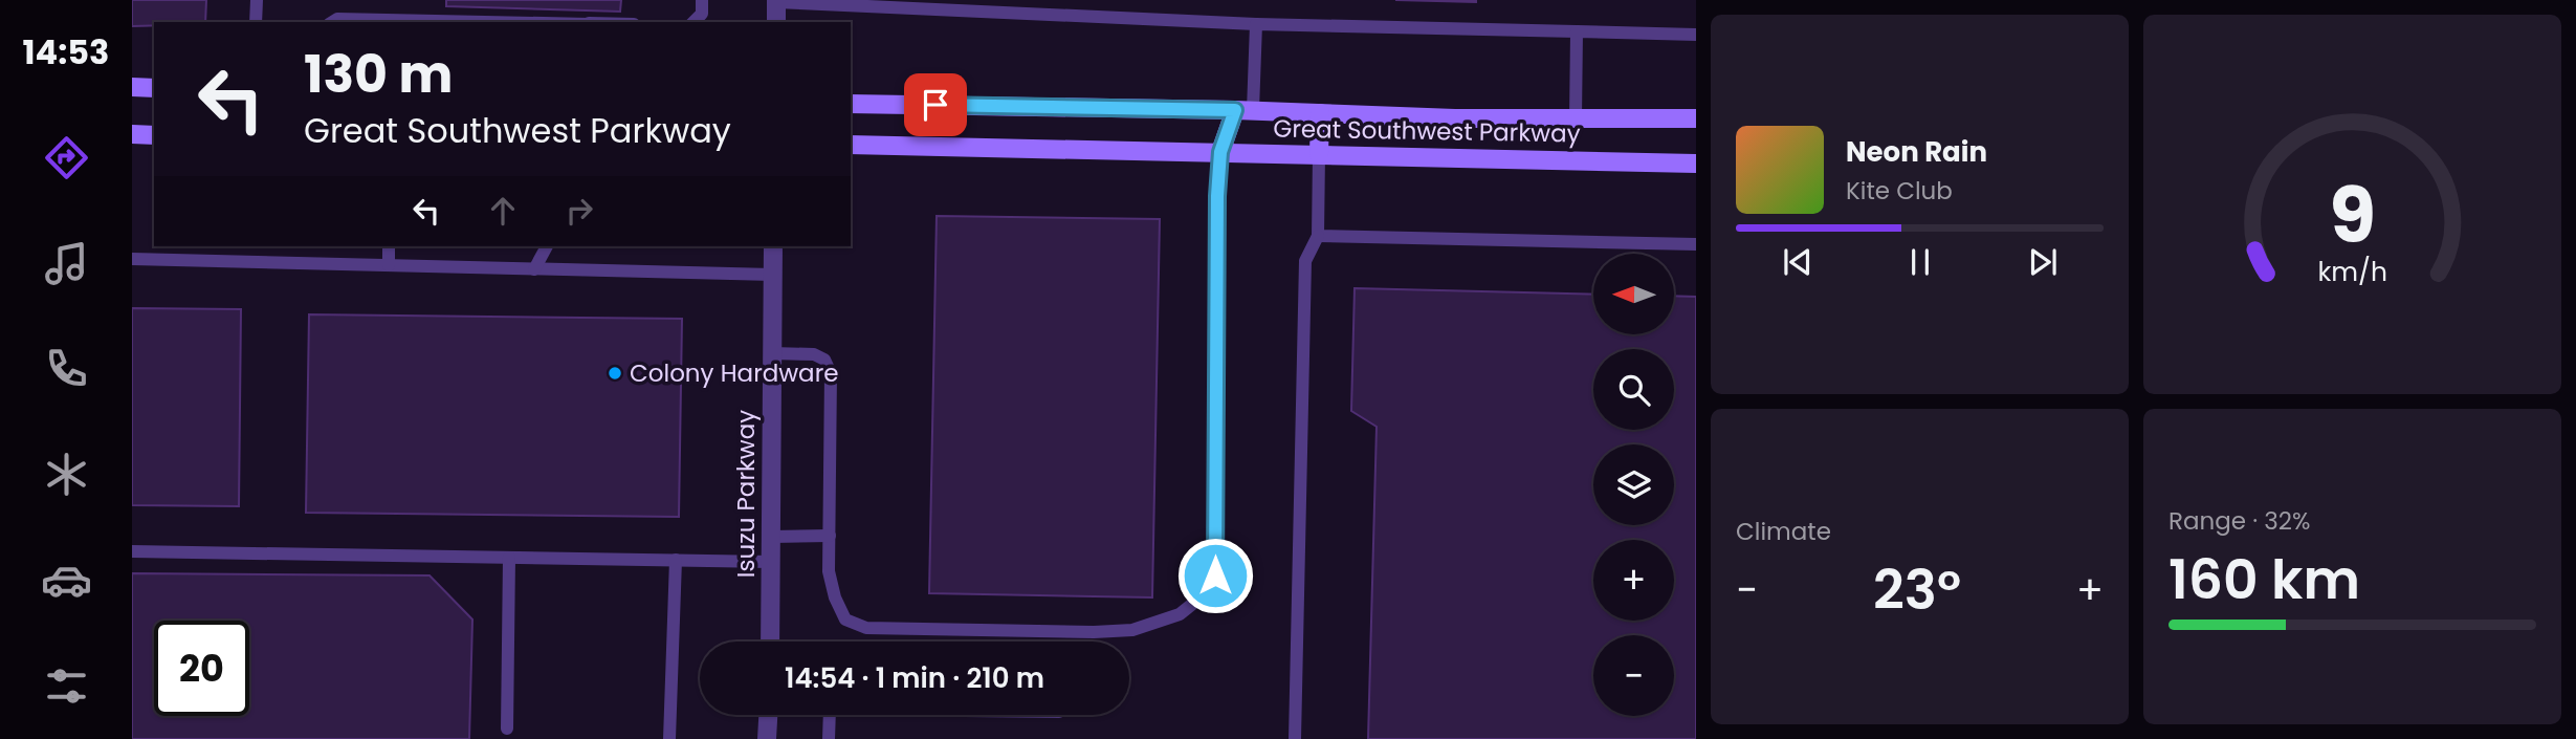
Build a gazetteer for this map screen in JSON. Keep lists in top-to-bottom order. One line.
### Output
{"streets":{"street":["Great Southwest Parkway","Isuzu Parkway"]},"places":["Colony Hardware"],"north":"left","page":{"tabs":"14:53","turn":["130 m","Great Southwest Parkway"],"song":["Neon Rain","Kite Club"],"map_buttons":["+","−"],"tile":["Climate",["Range · 32%","160 km"]],"heat":["−","23°","+"],"limit":"20","trip":"14:54 · 1 min · 210 m","gauge":["9","km/h"]}}
